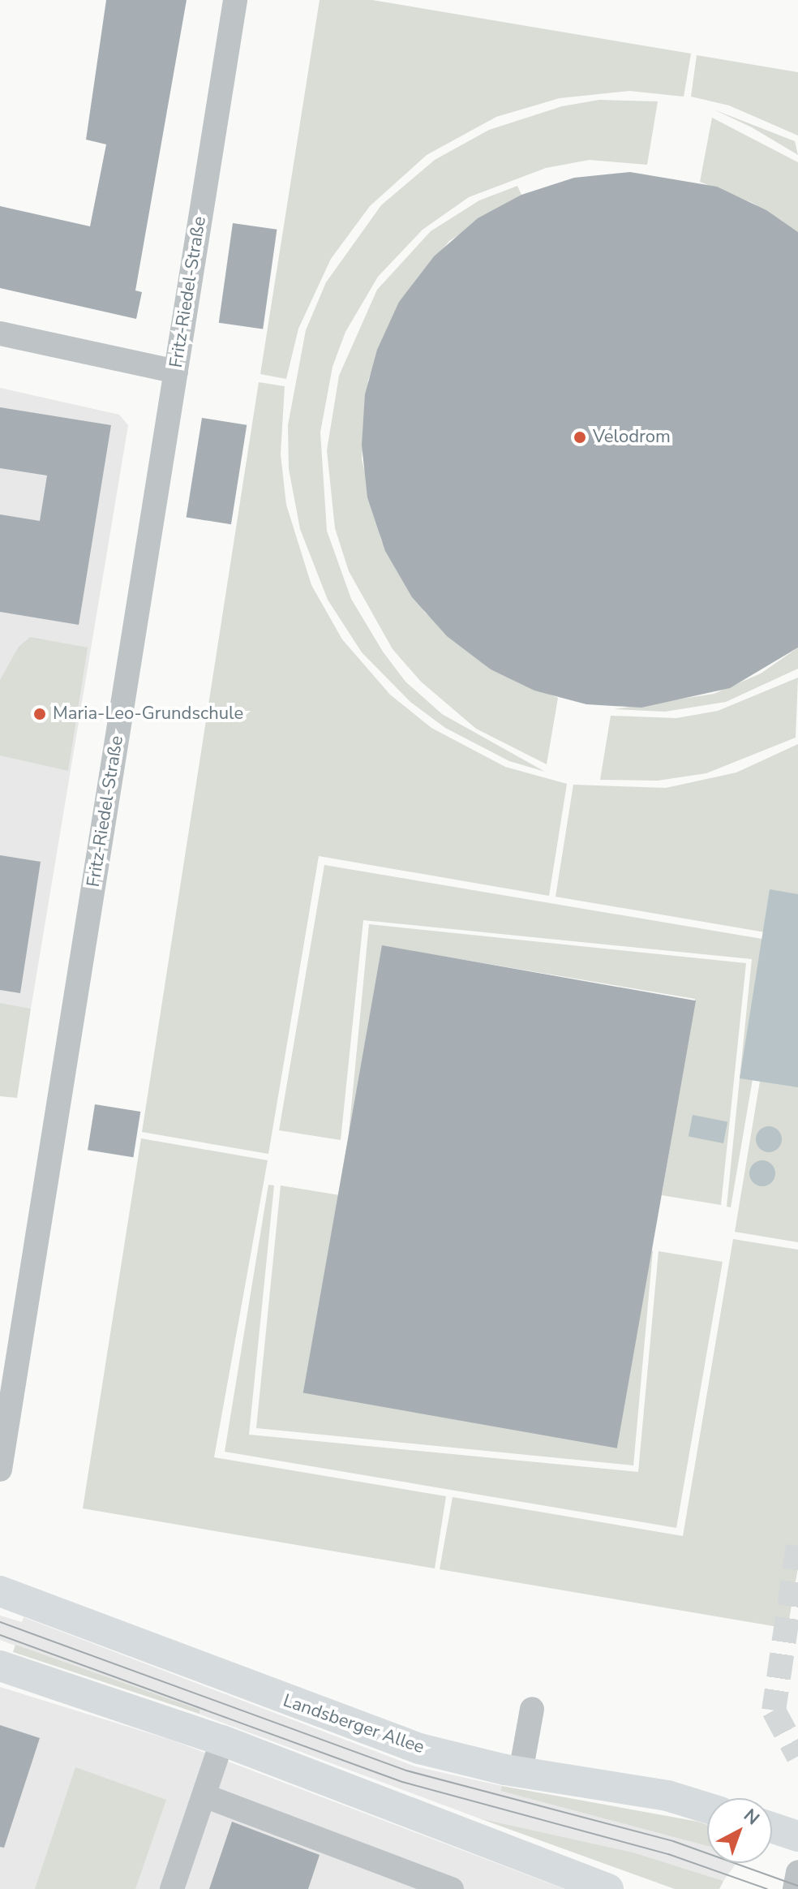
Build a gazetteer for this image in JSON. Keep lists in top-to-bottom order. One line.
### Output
{"streets":{"main road":["Landsberger Allee"],"street":["Fritz-Riedel-Straße"]},"places":["Velodrom","Maria-Leo-Grundschule"],"north":"top right"}
